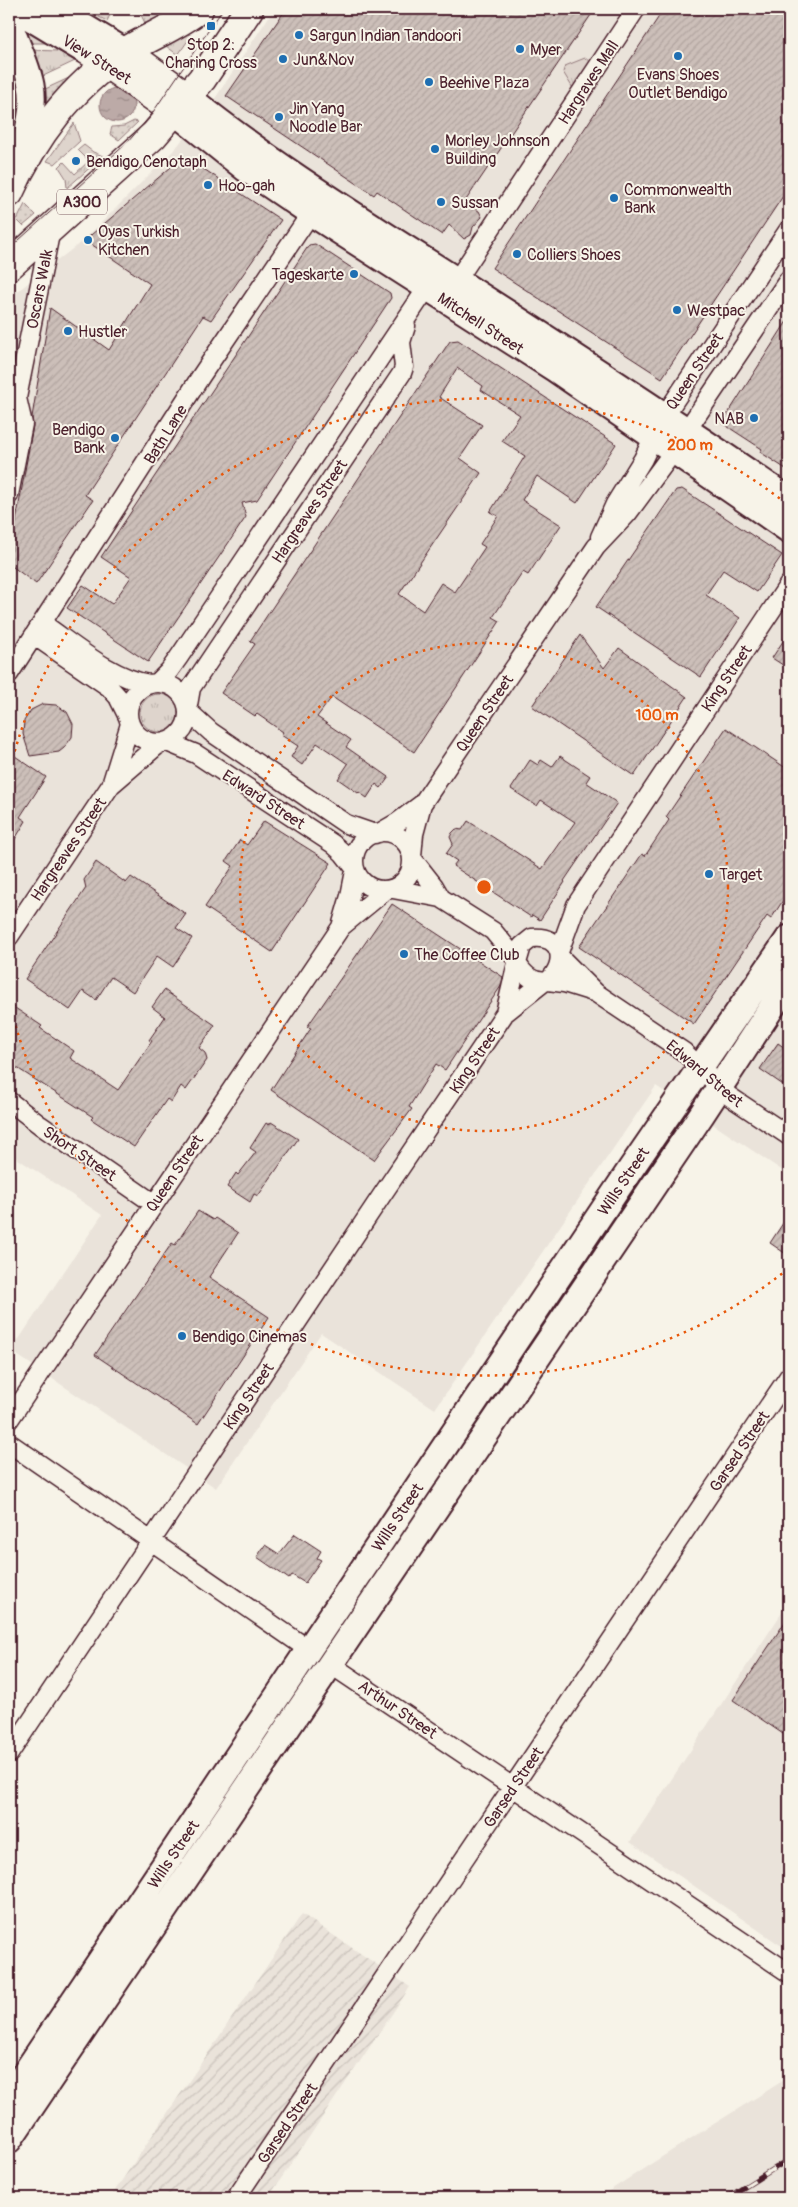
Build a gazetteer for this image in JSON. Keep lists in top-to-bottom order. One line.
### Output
{"streets":{"highway":["View Street","A300"],"main road":["Mitchell Street","Queen Street","Wills Street","Arthur Street"],"street":["Hargraves Mall","Oscars Walk","Bath Lane","Hargreaves Street","King Street","Edward Street","Short Street","Garsed Street"]},"crossings":[["View Street","A300"],["View Street","Mitchell Street"],["Hargraves Mall","Mitchell Street"],["Hargraves Mall","Hargreaves Street"],["A300","Oscars Walk"],["A300","Mitchell Street"],["Mitchell Street","Queen Street"],["Mitchell Street","Bath Lane"],["Mitchell Street","Hargreaves Street"],["Queen Street","Edward Street"],["Queen Street","Short Street"],["Hargreaves Street","Edward Street"],["King Street","Edward Street"],["King Street","Arthur Street"],["Edward Street","Wills Street"],["Wills Street","Arthur Street"],["Garsed Street","Arthur Street"]],"places":{"transit":["Stop 2: Charing Cross"],"other":["Sargun Indian Tandoori","Myer","Evans Shoes Outlet Bendigo","Jun&Nov","Beehive Plaza","Jin Yang Noodle Bar","Morley Johnson Building","Bendigo Cenotaph","Hoo-gah","Commonwealth Bank","Sussan","Oyas Turkish Kitchen","Colliers Shoes","Tageskarte","Westpac","Hustler","NAB","Bendigo Bank","Target","The Coffee Club","Bendigo Cinemas"]},"rings":["200 m","100 m"]}
